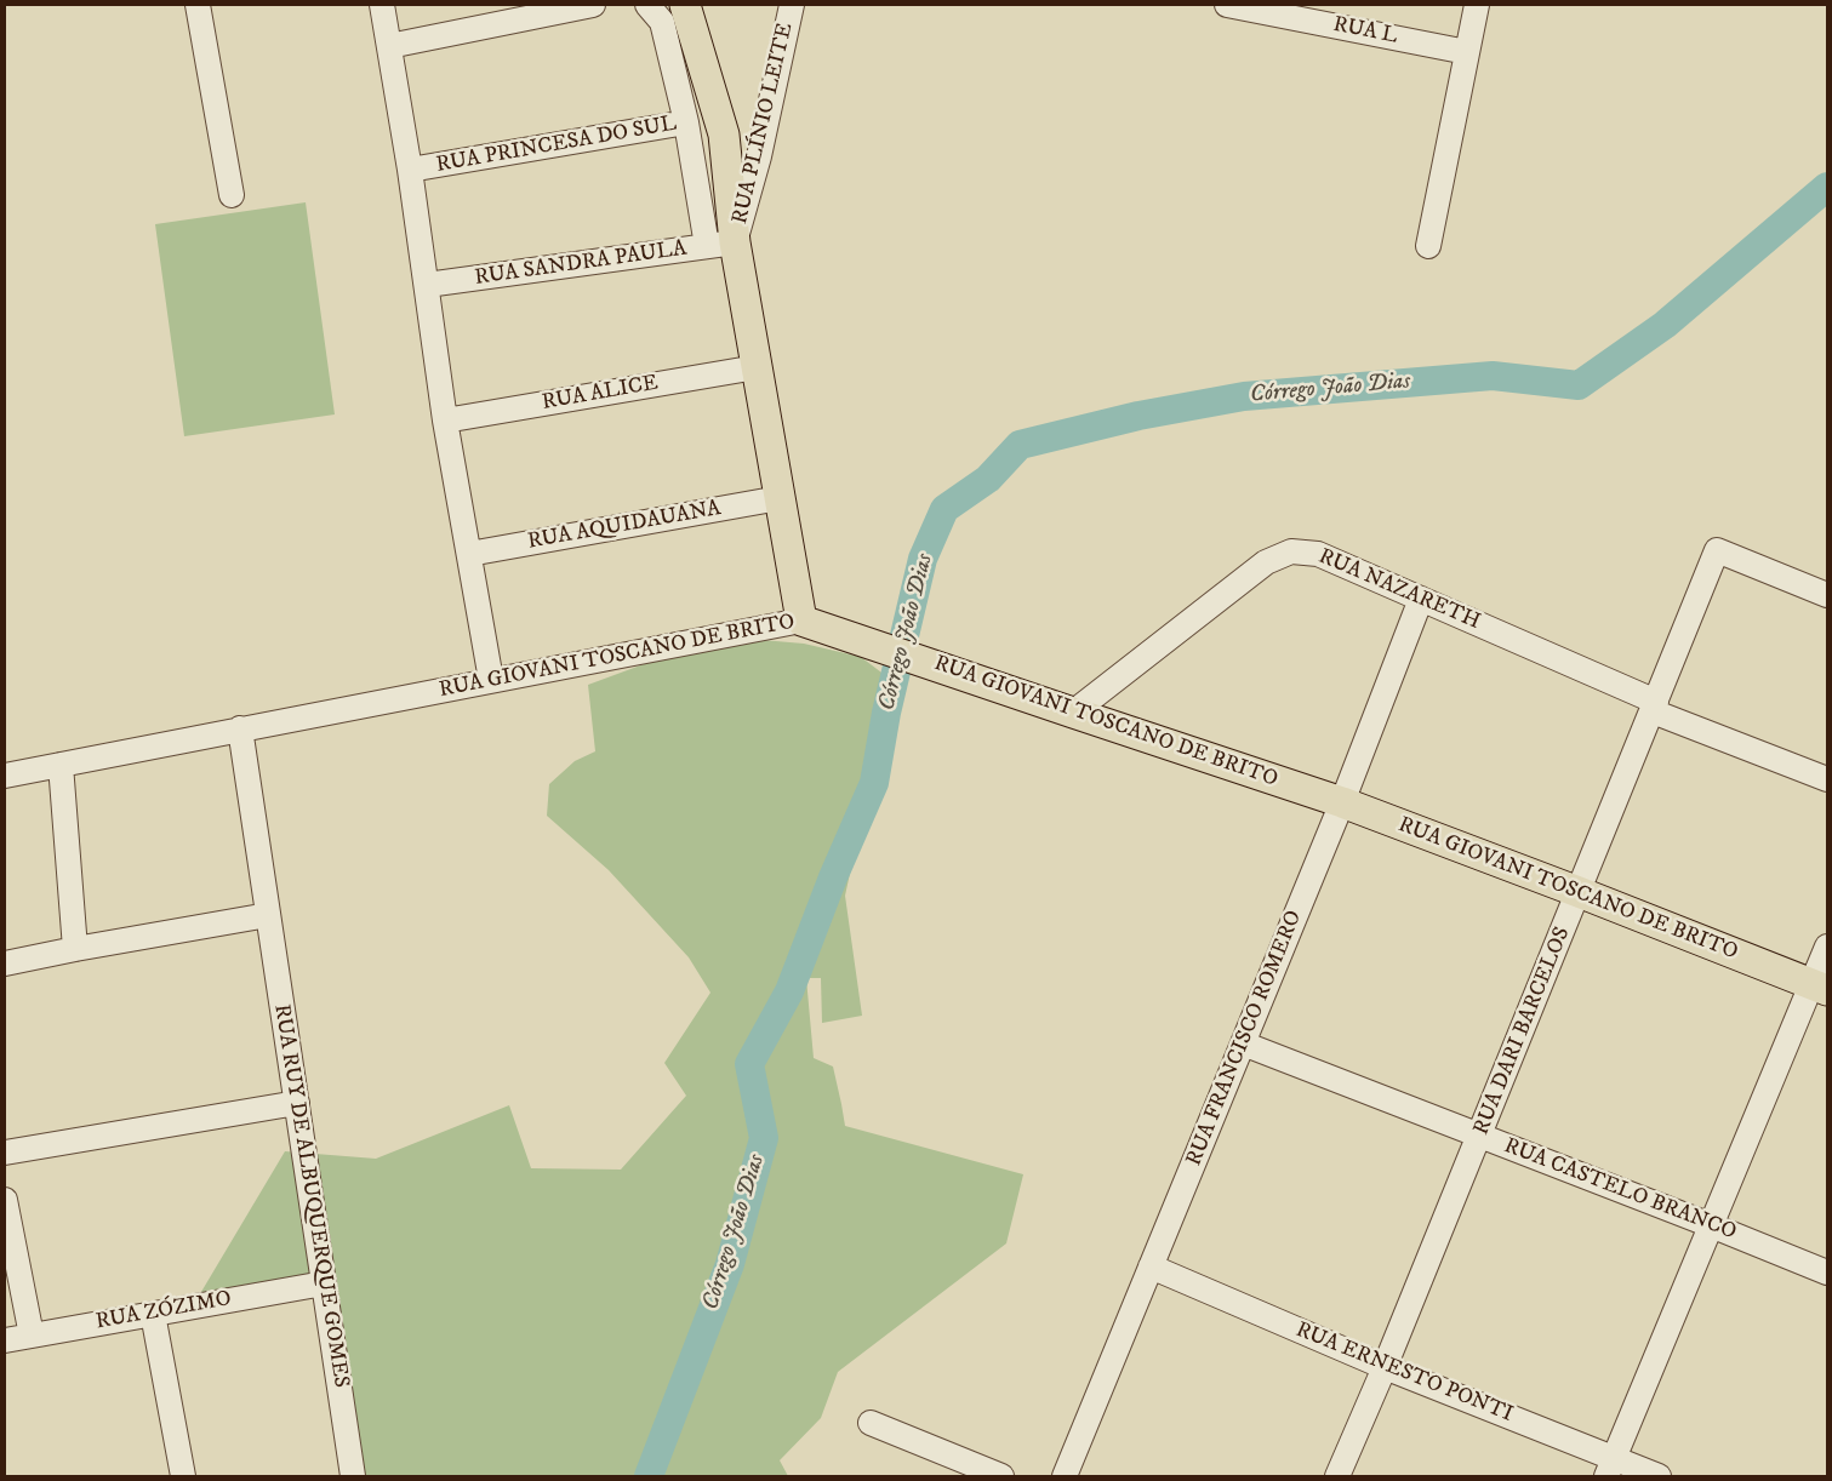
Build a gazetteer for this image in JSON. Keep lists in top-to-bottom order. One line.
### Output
{"streets":{"main road":["RUA GIOVANI TOSCANO DE BRITO"],"street":["RUA L","RUA PLÍNIO LEITE","RUA PRINCESA DO SUL","RUA SANDRA PAULA","RUA ALICE","RUA AQUIDAUANA","RUA NAZARETH","RUA DARI BARCELOS","RUA FRANCISCO ROMERO","RUA CASTELO BRANCO","RUA RUY DE ALBUQUERQUE GOMES","RUA ZÓZIMO","RUA ERNESTO PONTI"]},"crossings":[["RUA PLÍNIO LEITE","RUA PRINCESA DO SUL"],["RUA PLÍNIO LEITE","RUA SANDRA PAULA"],["RUA PRINCESA DO SUL","RUA SANDRA PAULA"],["RUA NAZARETH","RUA GIOVANI TOSCANO DE BRITO"],["RUA NAZARETH","RUA DARI BARCELOS"],["RUA NAZARETH","RUA FRANCISCO ROMERO"],["RUA GIOVANI TOSCANO DE BRITO","RUA DARI BARCELOS"],["RUA GIOVANI TOSCANO DE BRITO","RUA FRANCISCO ROMERO"],["RUA GIOVANI TOSCANO DE BRITO","RUA RUY DE ALBUQUERQUE GOMES"],["RUA DARI BARCELOS","RUA CASTELO BRANCO"],["RUA DARI BARCELOS","RUA ERNESTO PONTI"],["RUA FRANCISCO ROMERO","RUA CASTELO BRANCO"],["RUA FRANCISCO ROMERO","RUA ERNESTO PONTI"],["RUA RUY DE ALBUQUERQUE GOMES","RUA ZÓZIMO"]],"water":["Córrego João Dias"]}
